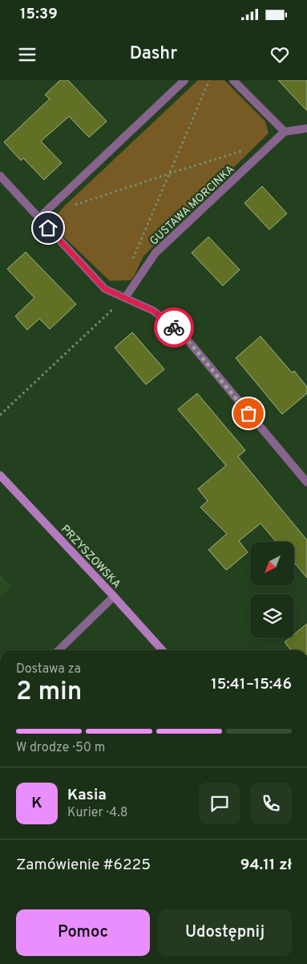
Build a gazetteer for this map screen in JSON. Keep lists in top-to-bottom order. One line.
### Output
{"streets":{"street":["GUSTAWA MORCINKA","PRZYSZOWSKA"]},"north":"bottom left","page":{"status":"15:39","header":"Dashr","heading":["2 min","Dostawa za","15:41–15:46"],"panel":["Kasia","Kurier · 4.8","Zamówienie #6225","94.11 zł"],"bar":"W drodze · 50 m","round":"K","buttons":["Pomoc","Udostępnij"]}}
